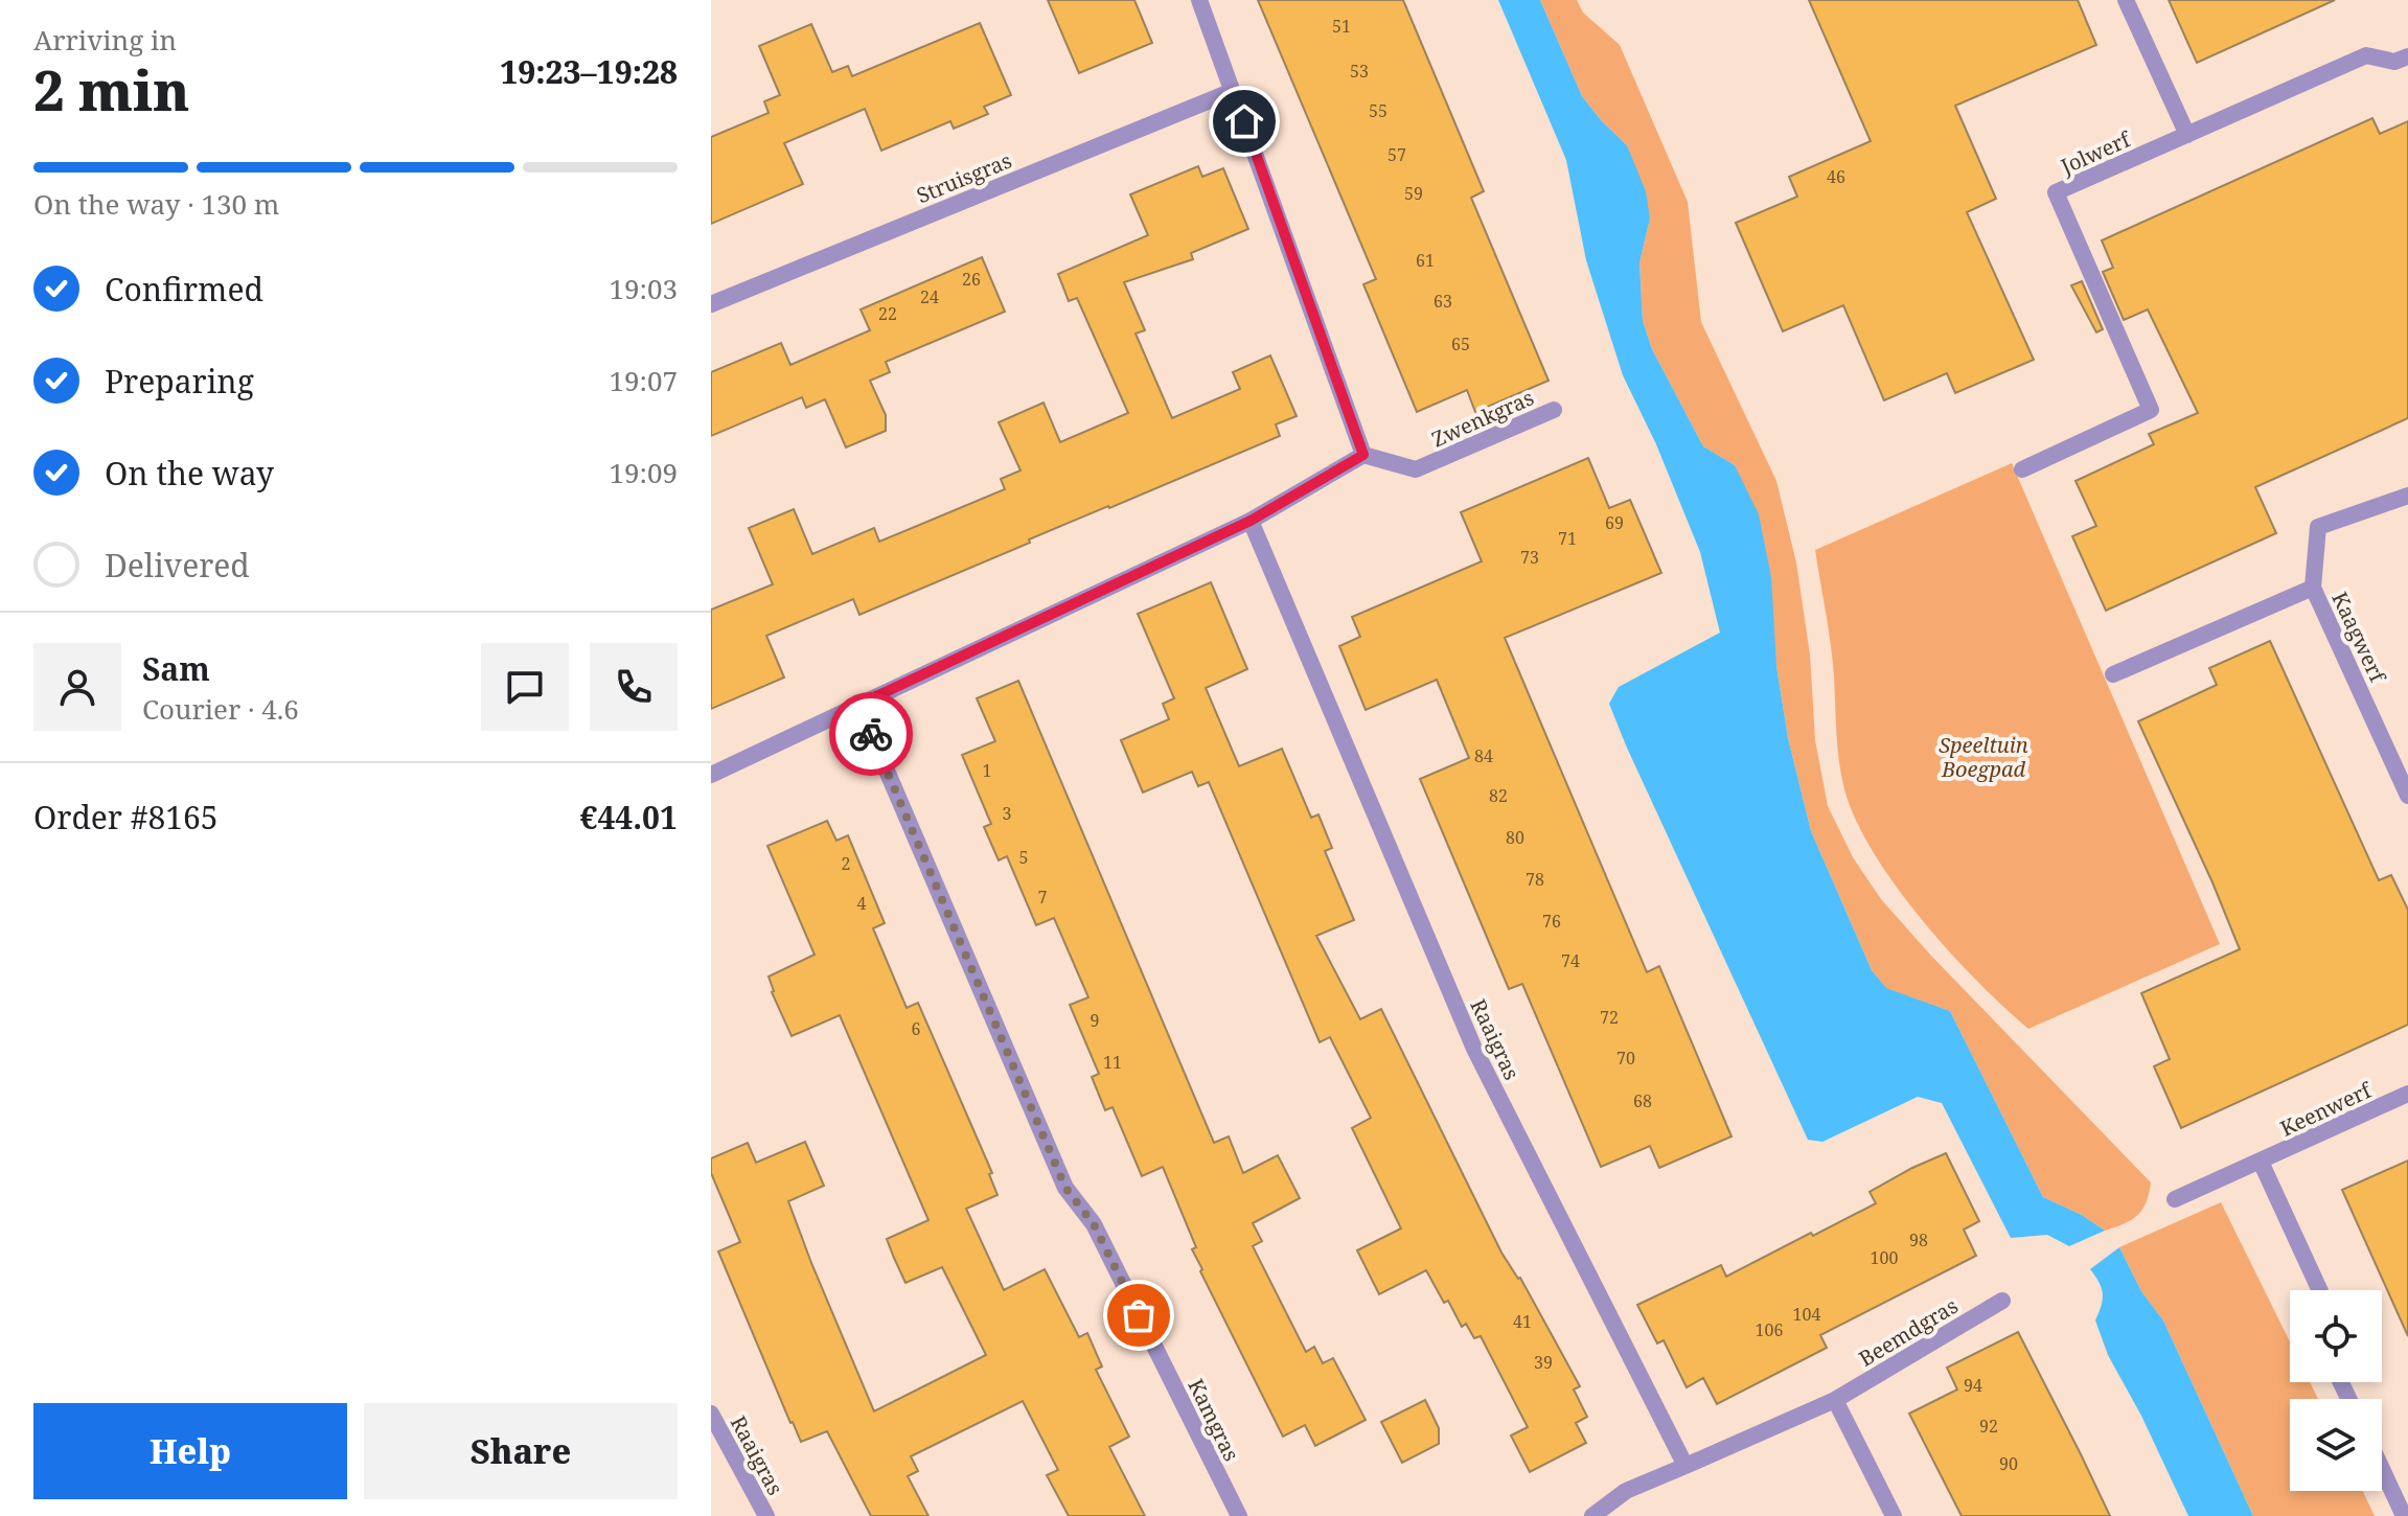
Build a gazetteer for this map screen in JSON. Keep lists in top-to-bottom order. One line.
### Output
{"streets":{"street":["Jolwerf","Struisgras","Zwenkgras","Kaagwerf","Raaigras","Keenwerf","Beemdgras","Kamgras"]},"crossings":[["Raaigras","Beemdgras"]],"parks":["Speeltuin Boegpad"],"house_numbers":["51","53","55","57","46","59","61","26","24","63","22","65","69","71","73","84","1","82","3","80","5","2","78","7","4","76","74","72","9","6","70","11","68","98","100","104","41","106","39","94","92","90"],"page":{"heading":["2 min","Arriving in","19:23–19:28"],"panel":["Sam","Courier · 4.6","Order #8165","€44.01"],"bar":"On the way · 130 m","list":[["Confirmed","19:03"],["Preparing","19:07"],["On the way","19:09"],"Delivered"],"buttons":["Help","Share"]}}
